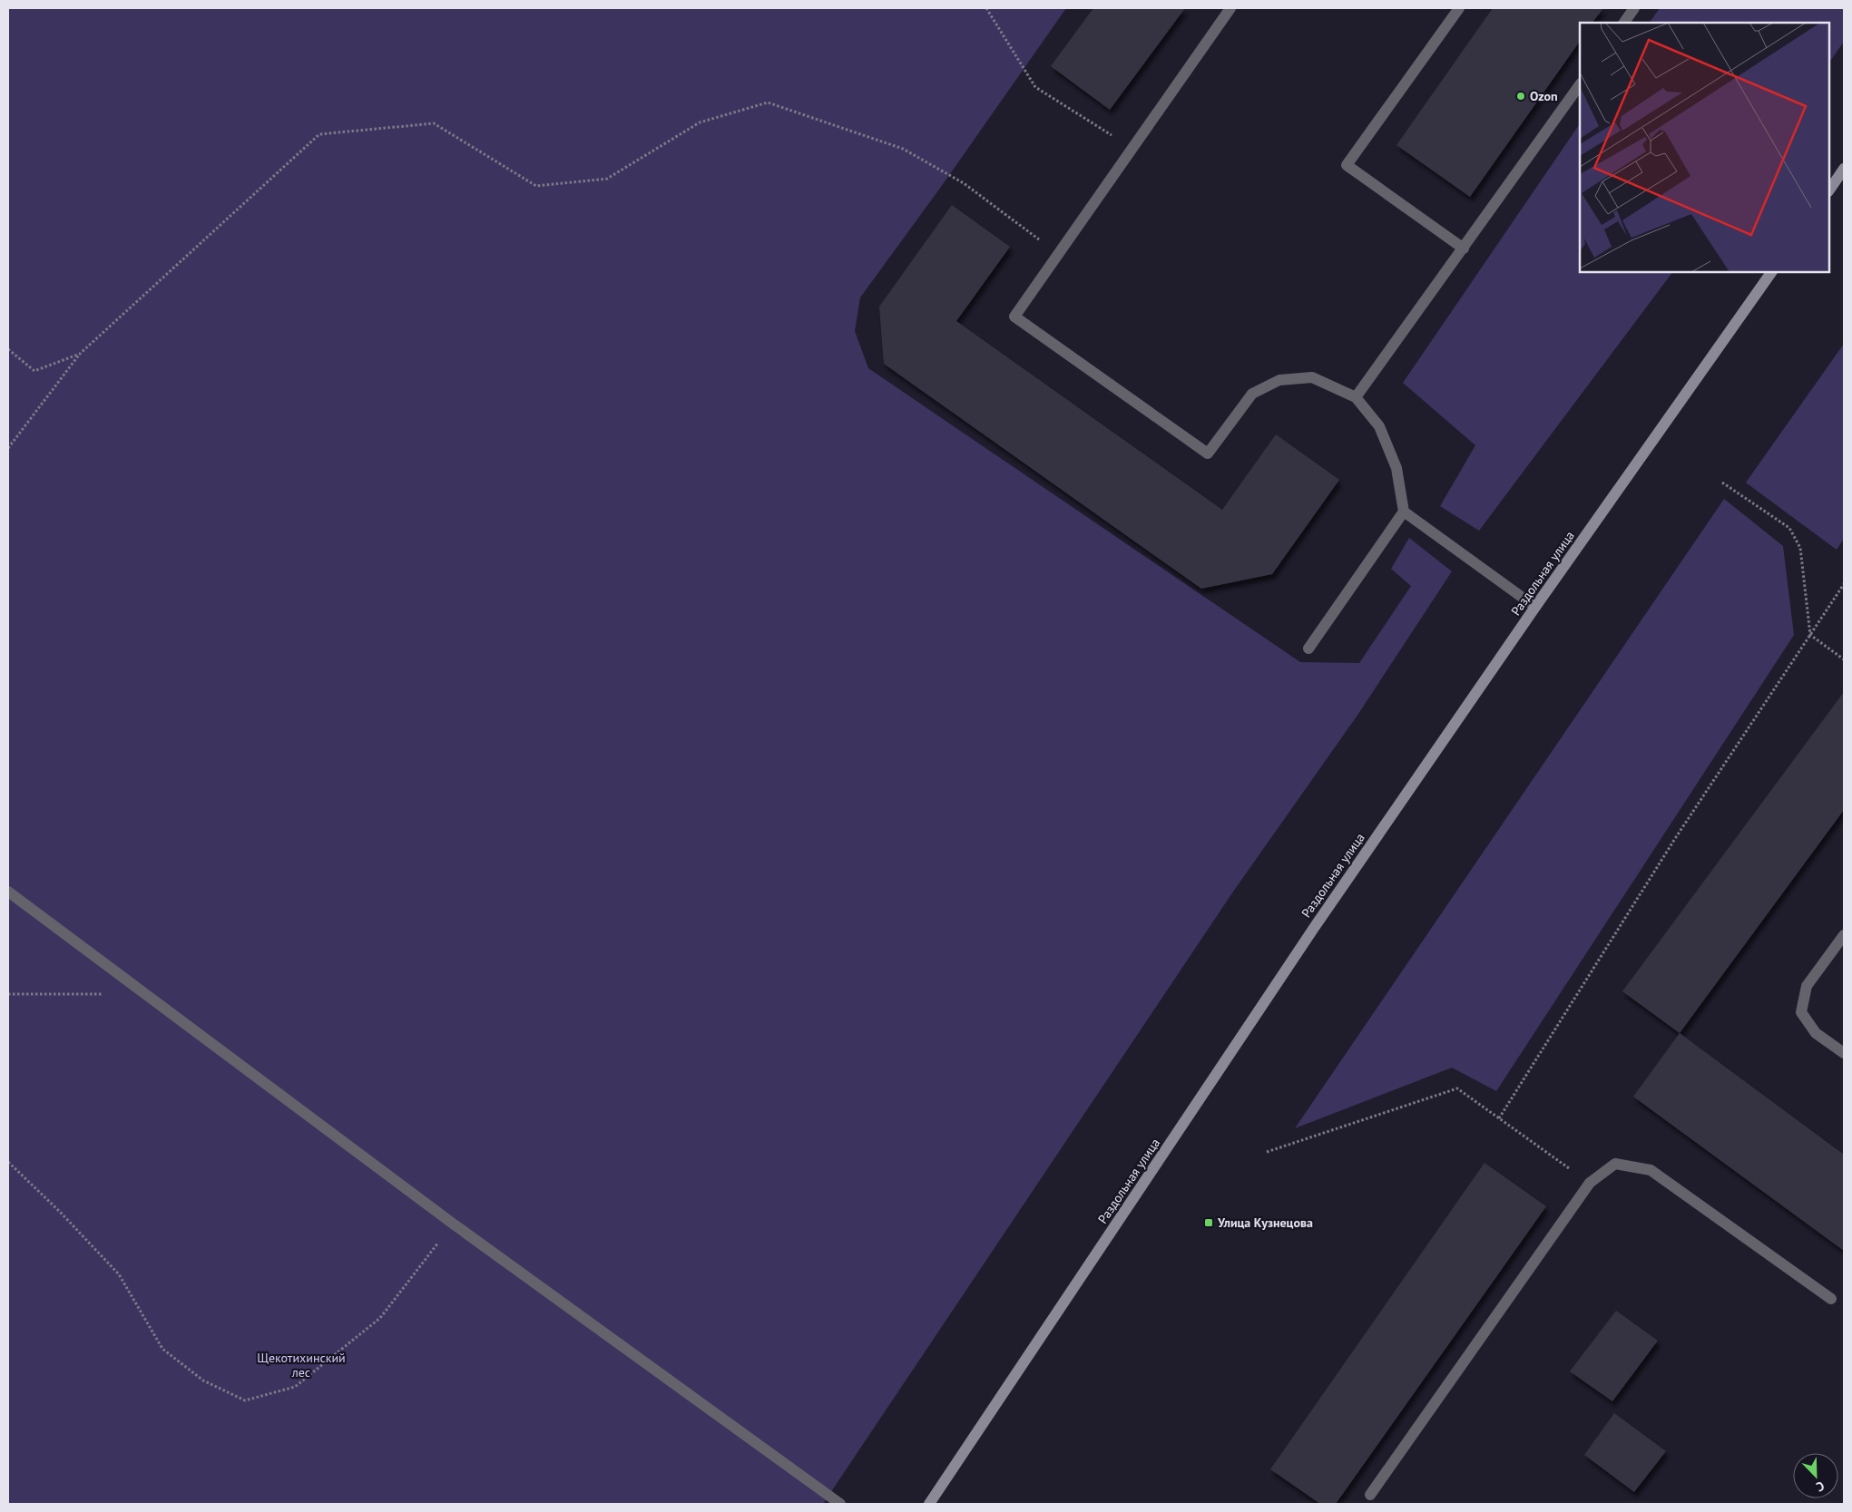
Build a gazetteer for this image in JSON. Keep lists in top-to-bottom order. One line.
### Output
{"streets":{"main road":["Раздольная улица"]},"parks":["Щекотихинский лес"],"places":{"other":["Ozon"],"transit":["Улица Кузнецова"]},"north":"bottom right"}
